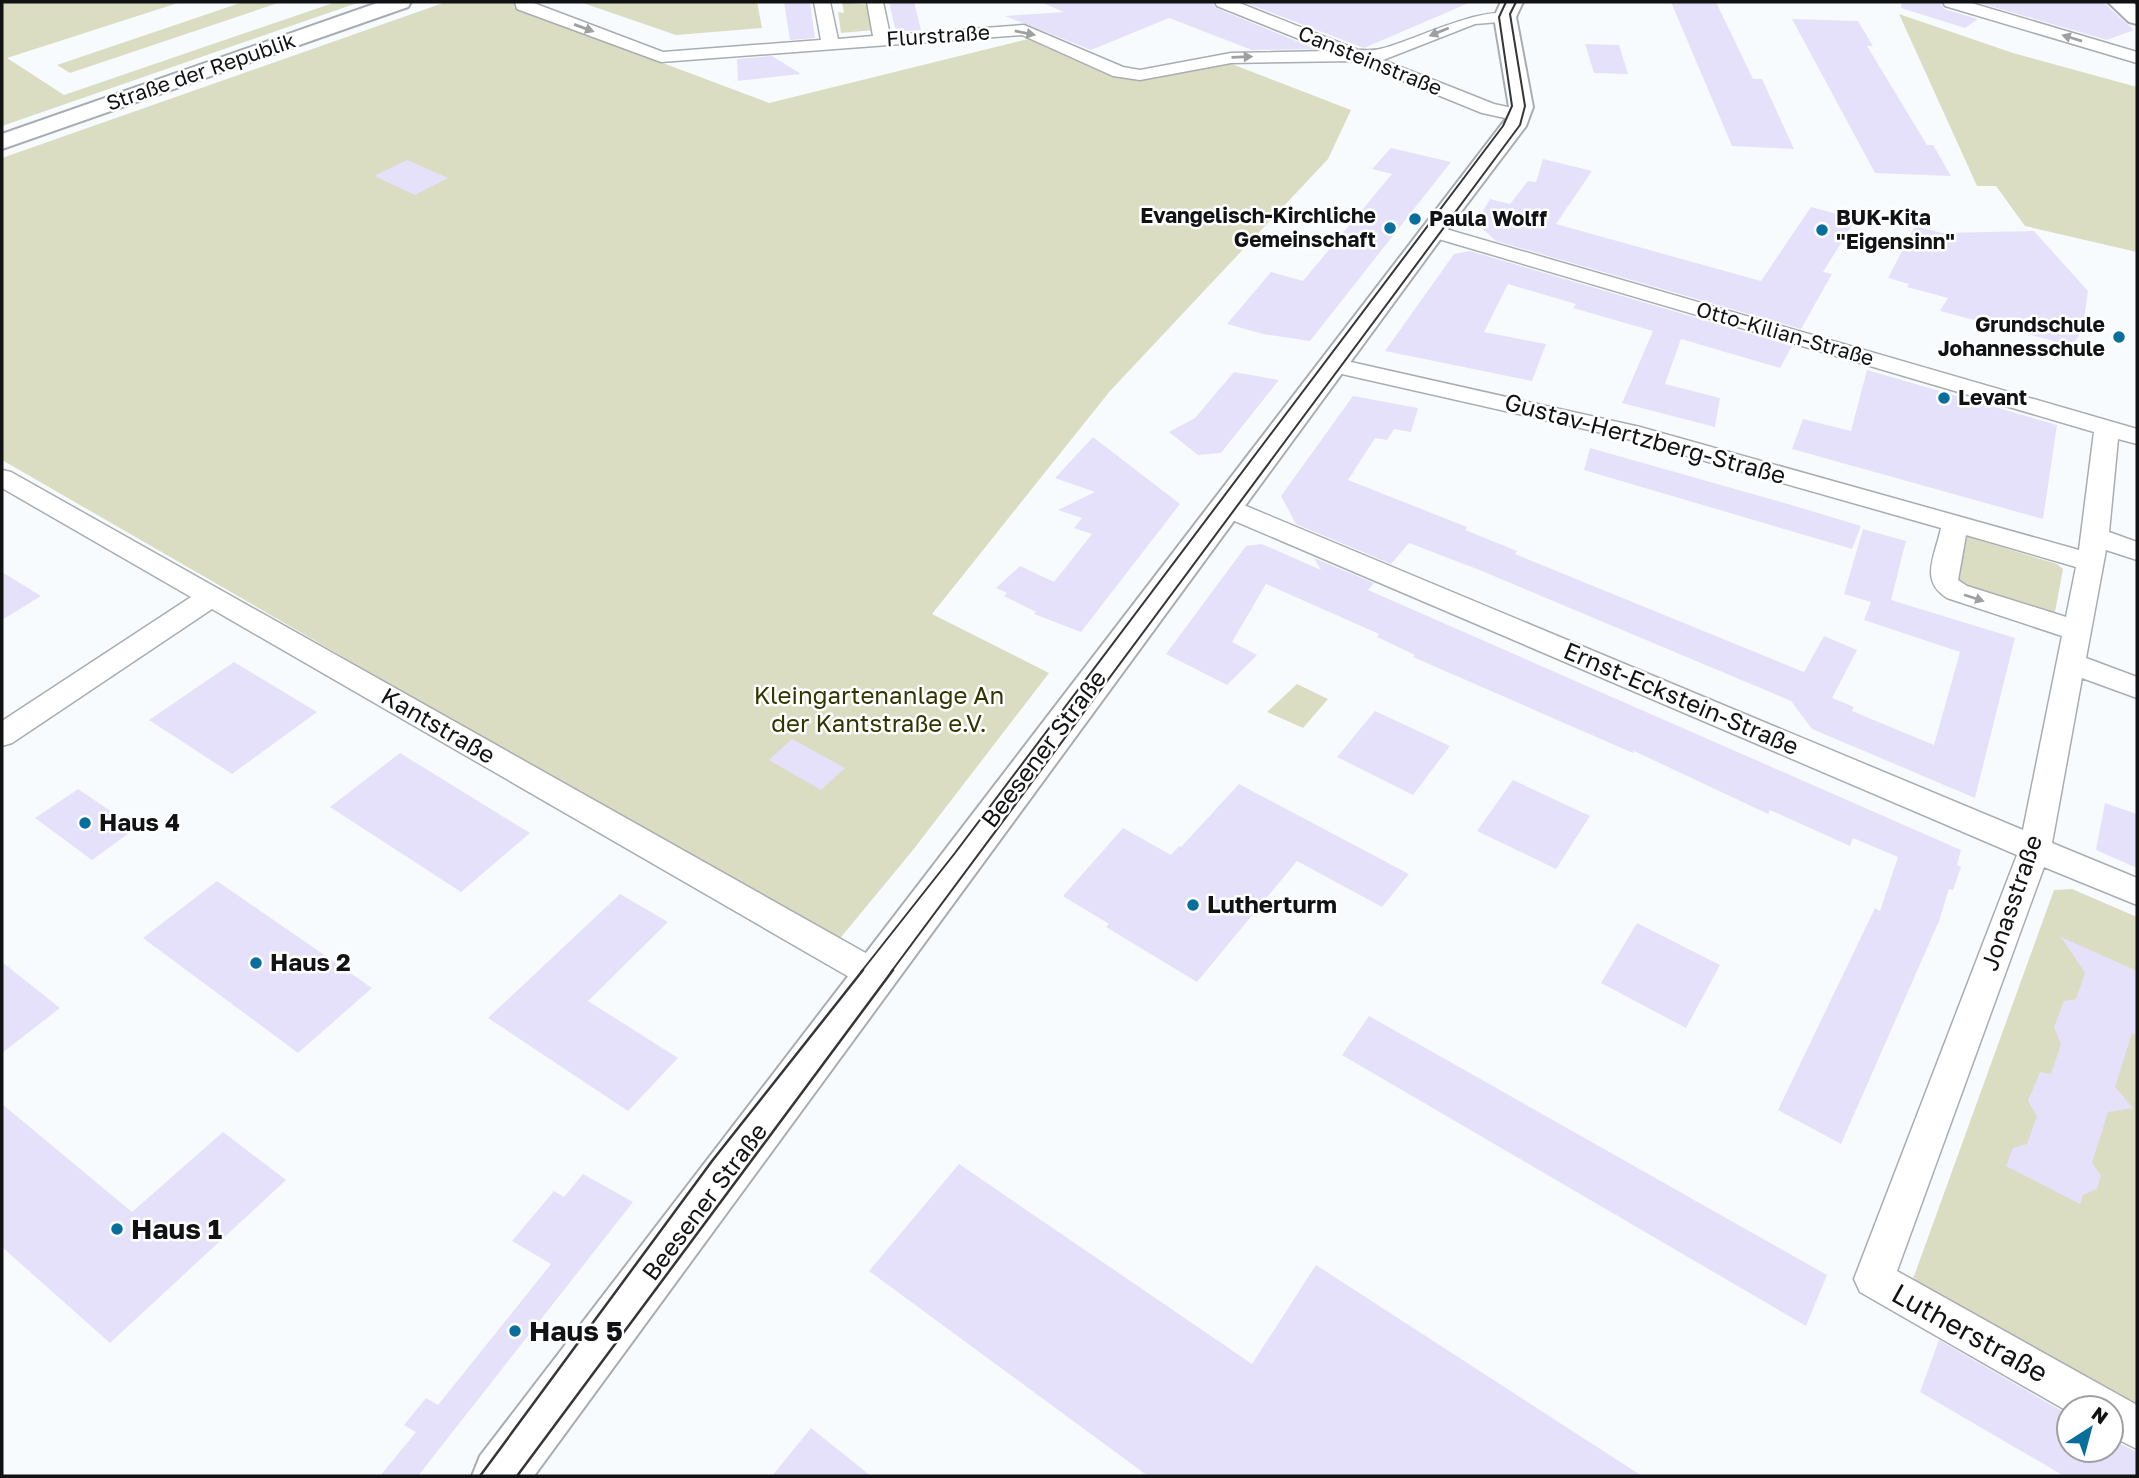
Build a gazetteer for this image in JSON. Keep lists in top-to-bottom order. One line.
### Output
{"streets":{"street":["Flurstraße","Cansteinstraße","Straße der Republik","Otto-Kilian-Straße","Gustav-Hertzberg-Straße","Ernst-Eckstein-Straße","Kantstraße","Beesener Straße","Jonasstraße","Lutherstraße"]},"crossings":[["Flurstraße","Cansteinstraße"],["Cansteinstraße","Beesener Straße"],["Otto-Kilian-Straße","Beesener Straße"],["Otto-Kilian-Straße","Jonasstraße"],["Gustav-Hertzberg-Straße","Beesener Straße"],["Gustav-Hertzberg-Straße","Jonasstraße"],["Ernst-Eckstein-Straße","Beesener Straße"],["Ernst-Eckstein-Straße","Jonasstraße"],["Kantstraße","Beesener Straße"],["Jonasstraße","Lutherstraße"]],"parks":["Kleingartenanlage An der Kantstraße e.V."],"places":["Paula Wolff","Evangelisch-Kirchliche Gemeinschaft","BUK-Kita \"Eigensinn\"","Grundschule Johannesschule","Levant","Haus 4","Lutherturm","Haus 2","Haus 1","Haus 5"],"north":"top right"}
